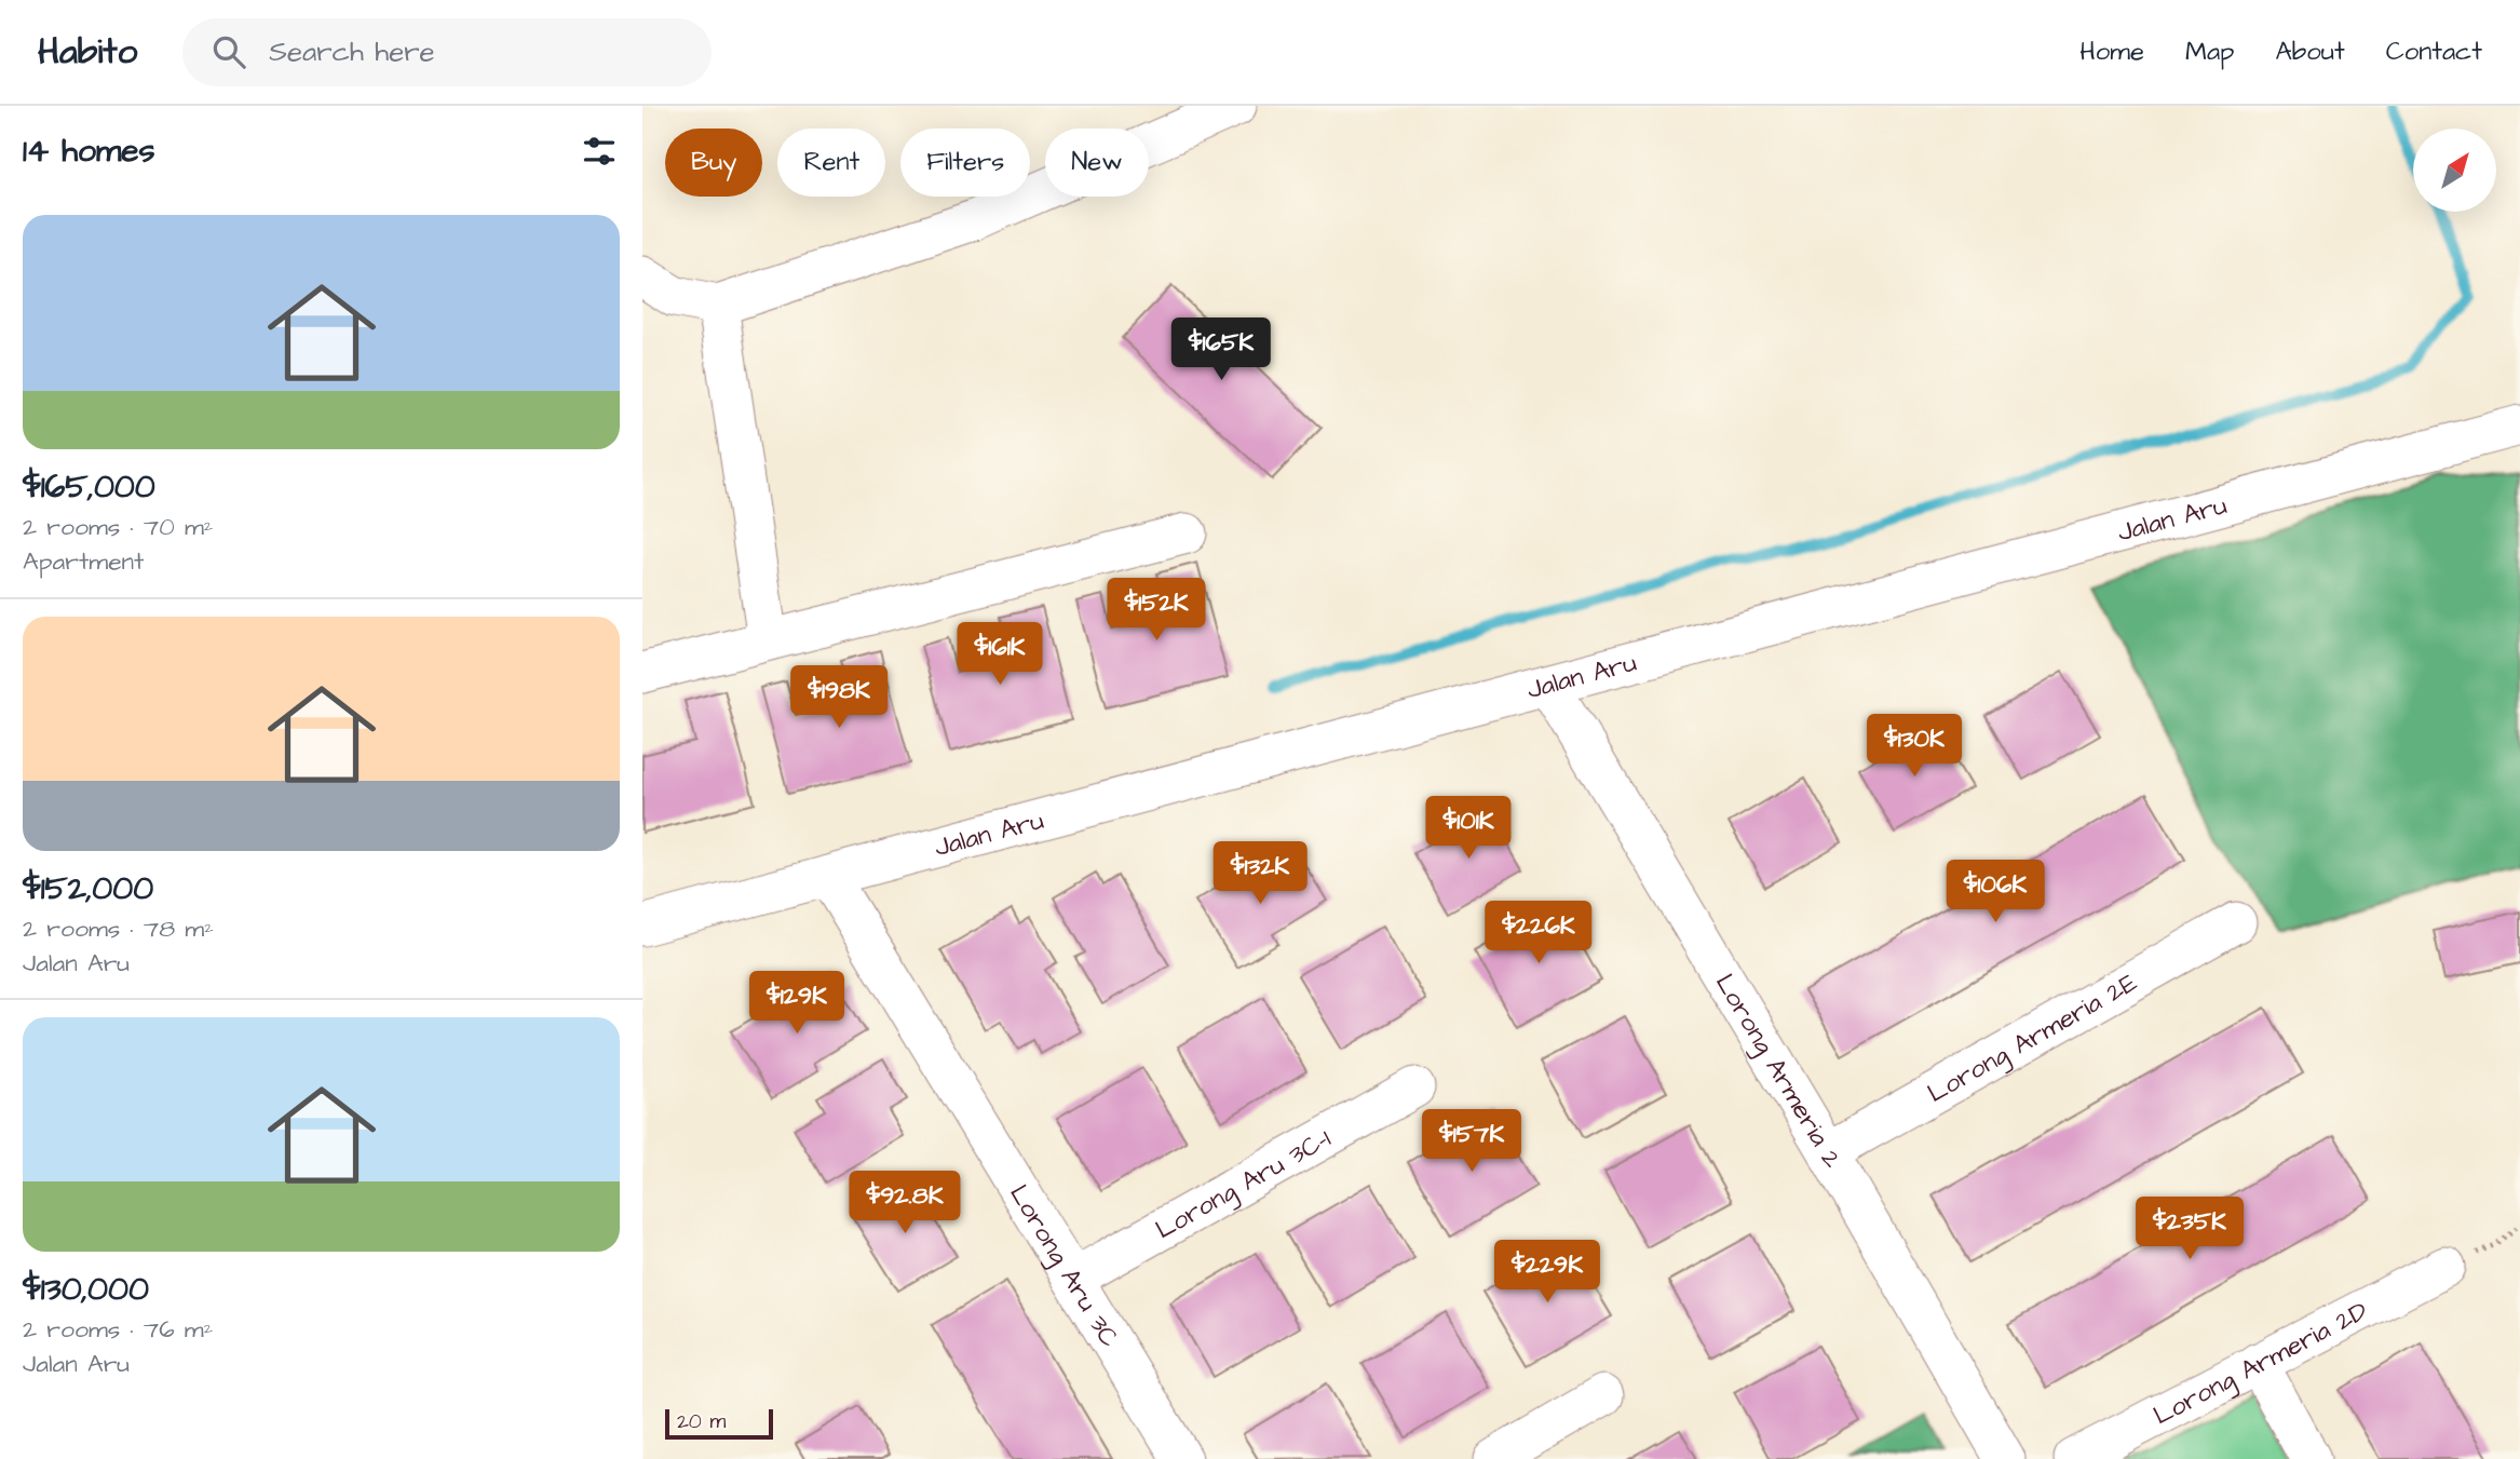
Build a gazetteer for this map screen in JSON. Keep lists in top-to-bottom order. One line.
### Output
{"streets":{"street":["Jalan Aru","Lorong Armeria 2E","Lorong Armeria 2","Lorong Aru 3C-1","Lorong Aru 3C","Lorong Armeria 2D"]},"crossings":[["Jalan Aru","Lorong Armeria 2"],["Jalan Aru","Lorong Aru 3C"],["Lorong Armeria 2E","Lorong Armeria 2"],["Lorong Aru 3C-1","Lorong Aru 3C"]],"scale_bar":"20 m","north":"top right","page":{"header":"Habito","search":"Search here","nav":["Home","Map","About","Contact"],"heading":"14 homes","chip":["Buy","Rent","Filters","New"],"list":[{"name":"$165,000","note":"2 rooms · 70 m² · Apartment"},{"name":"$152,000","note":"2 rooms · 78 m² · Jalan Aru"},{"name":"$130,000","note":"2 rooms · 76 m² · Jalan Aru"}],"price":["$165K","$152K","$161K","$198K","$130K","$101K","$132K","$106K","$226K","$129K","$157K","$92.8K","$235K","$229K"],"scale":"20 m"}}
